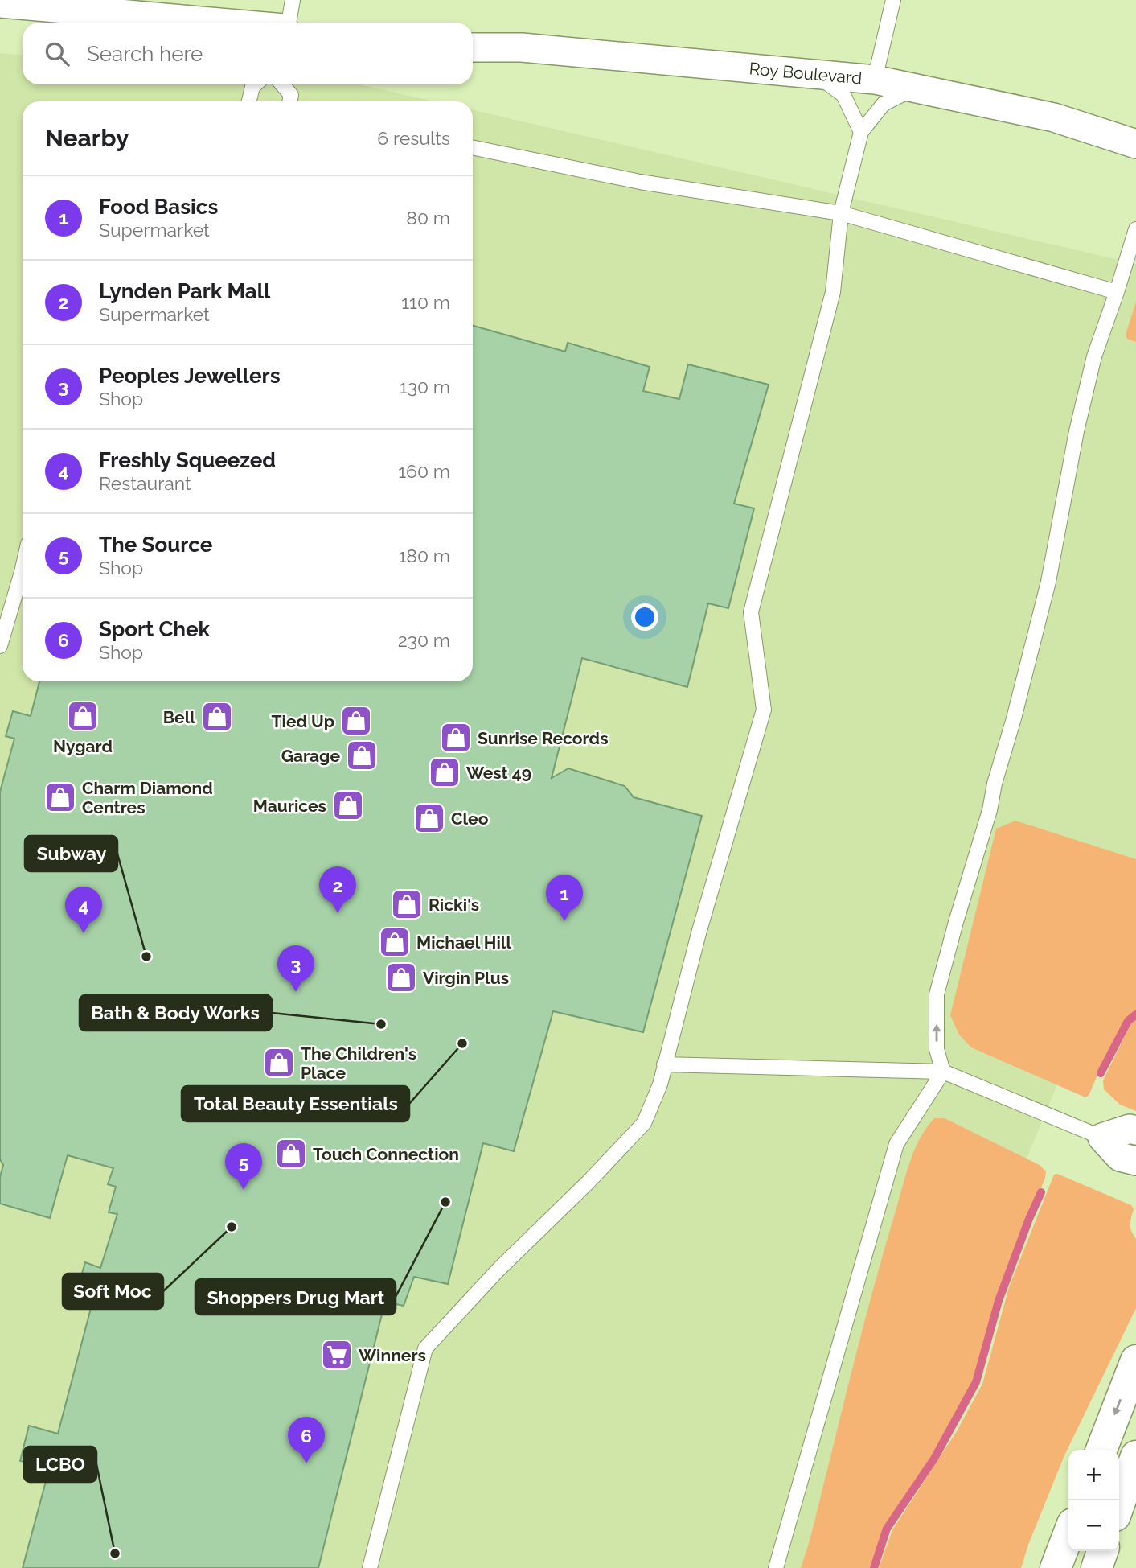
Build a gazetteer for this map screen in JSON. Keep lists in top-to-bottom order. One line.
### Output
{"streets":{"street":["Roy Boulevard"]},"places":{"shop":["Nygard","Bell","Tied Up","Sunrise Records","Garage","West 49","Charm Diamond Centres","Maurices","Cleo","Ricki's","Michael Hill","Virgin Plus","The Children's Place","Touch Connection"],"other":["Subway","Bath & Body Works","Total Beauty Essentials","Shoppers Drug Mart","Soft Moc","LCBO"],"supermarket":["Winners"]},"page":{"search":"Search here","heading":["Nearby","6 results"],"list":[{"mark":"1","name":"Food Basics","note":"Supermarket","value":"80 m"},{"mark":"2","name":"Lynden Park Mall","note":"Supermarket","value":"110 m"},{"mark":"3","name":"Peoples Jewellers","note":"Shop","value":"130 m"},{"mark":"4","name":"Freshly Squeezed","note":"Restaurant","value":"160 m"},{"mark":"5","name":"The Source","note":"Shop","value":"180 m"},{"mark":"6","name":"Sport Chek","note":"Shop","value":"230 m"}],"pins":["2","1","4","3","5","6"],"map_buttons":["+","−"]}}
